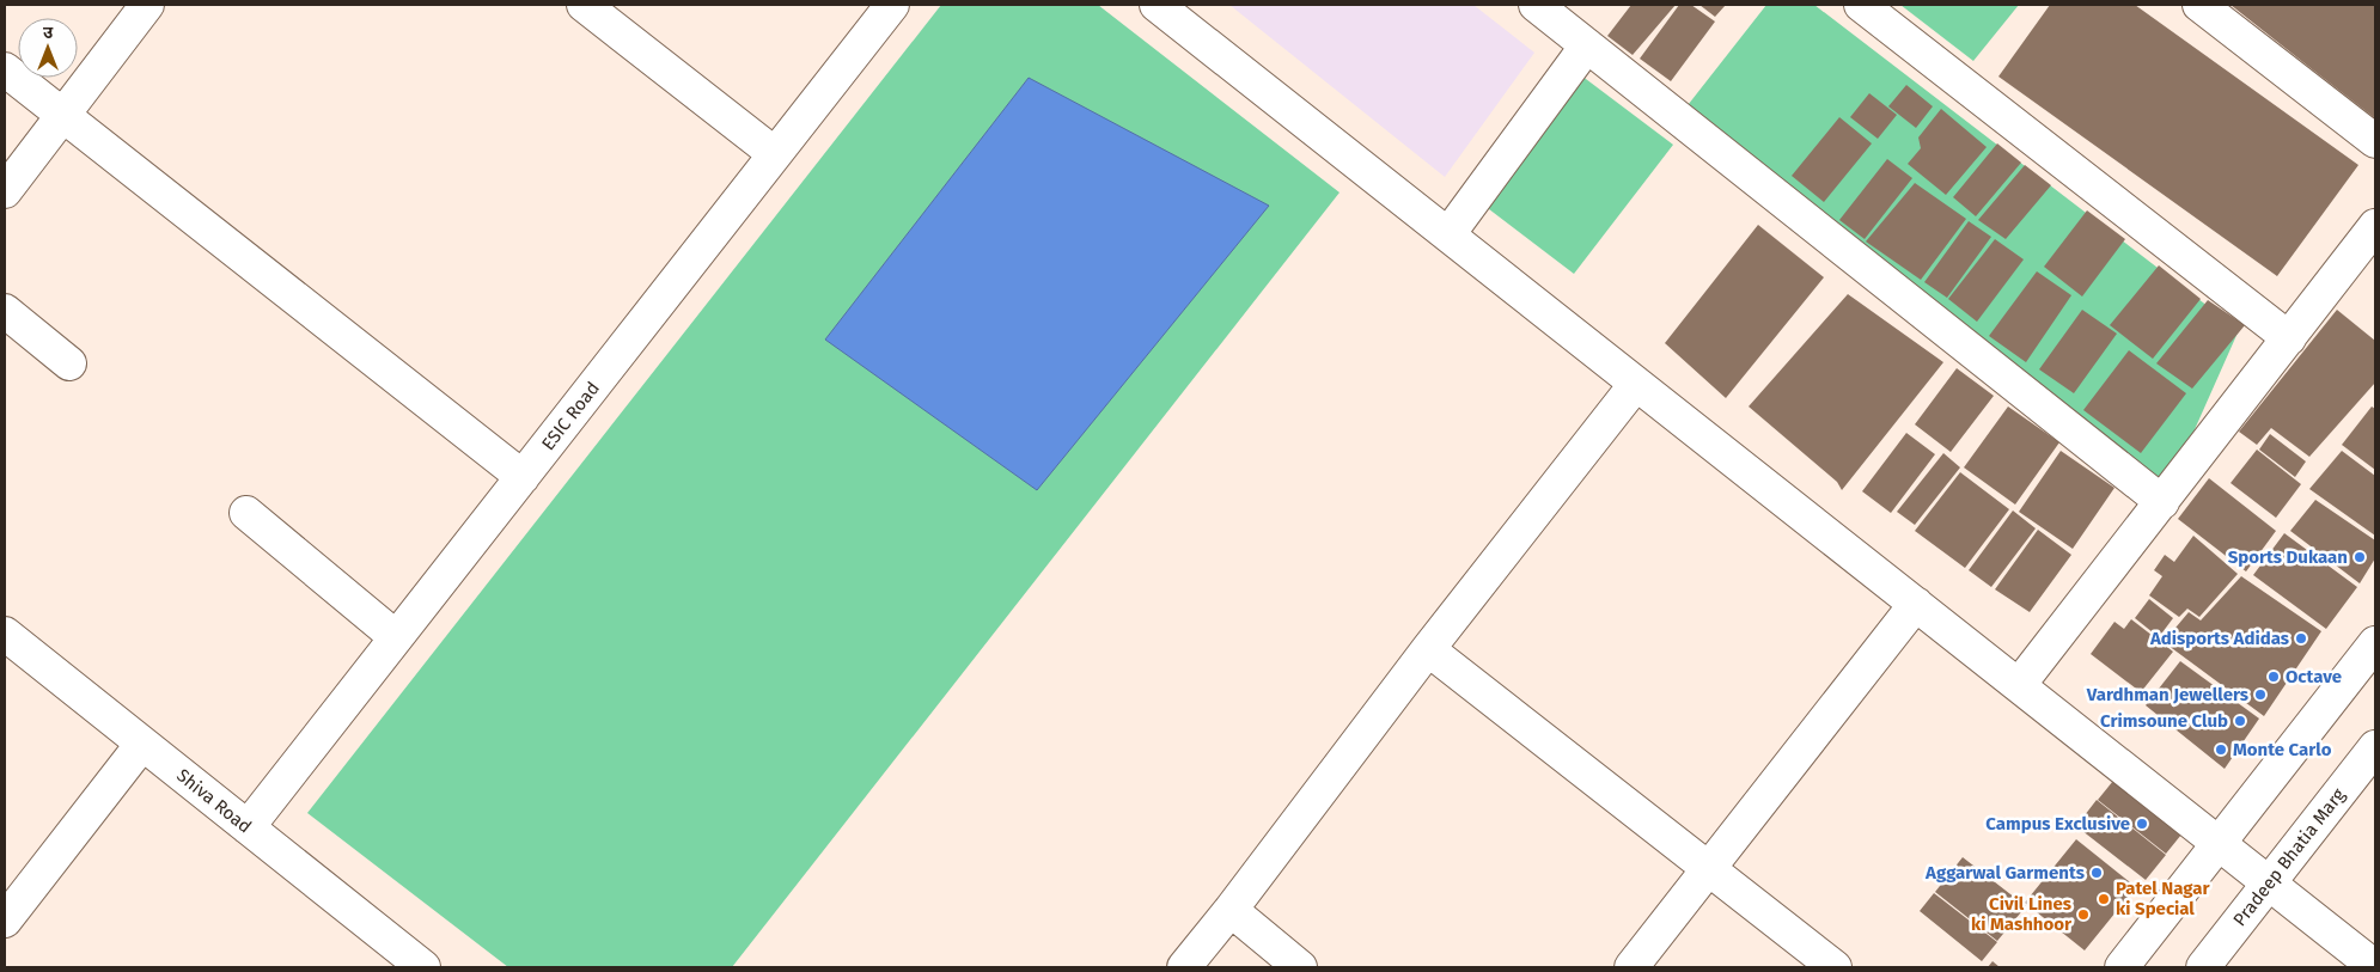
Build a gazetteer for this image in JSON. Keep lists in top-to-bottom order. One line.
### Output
{"streets":{"street":["ESIC Road","Shiva Road","Pradeep Bhatia Marg"]},"crossings":[["ESIC Road","Shiva Road"]],"places":["Sports Dukaan","Adisports Adidas","Octave","Vardhman Jewellers","Crimsoune Club","Monte Carlo","Campus Exclusive","Aggarwal Garments","Patel Nagar ki Special","Civil Lines ki Mashhoor"],"north":"top"}
